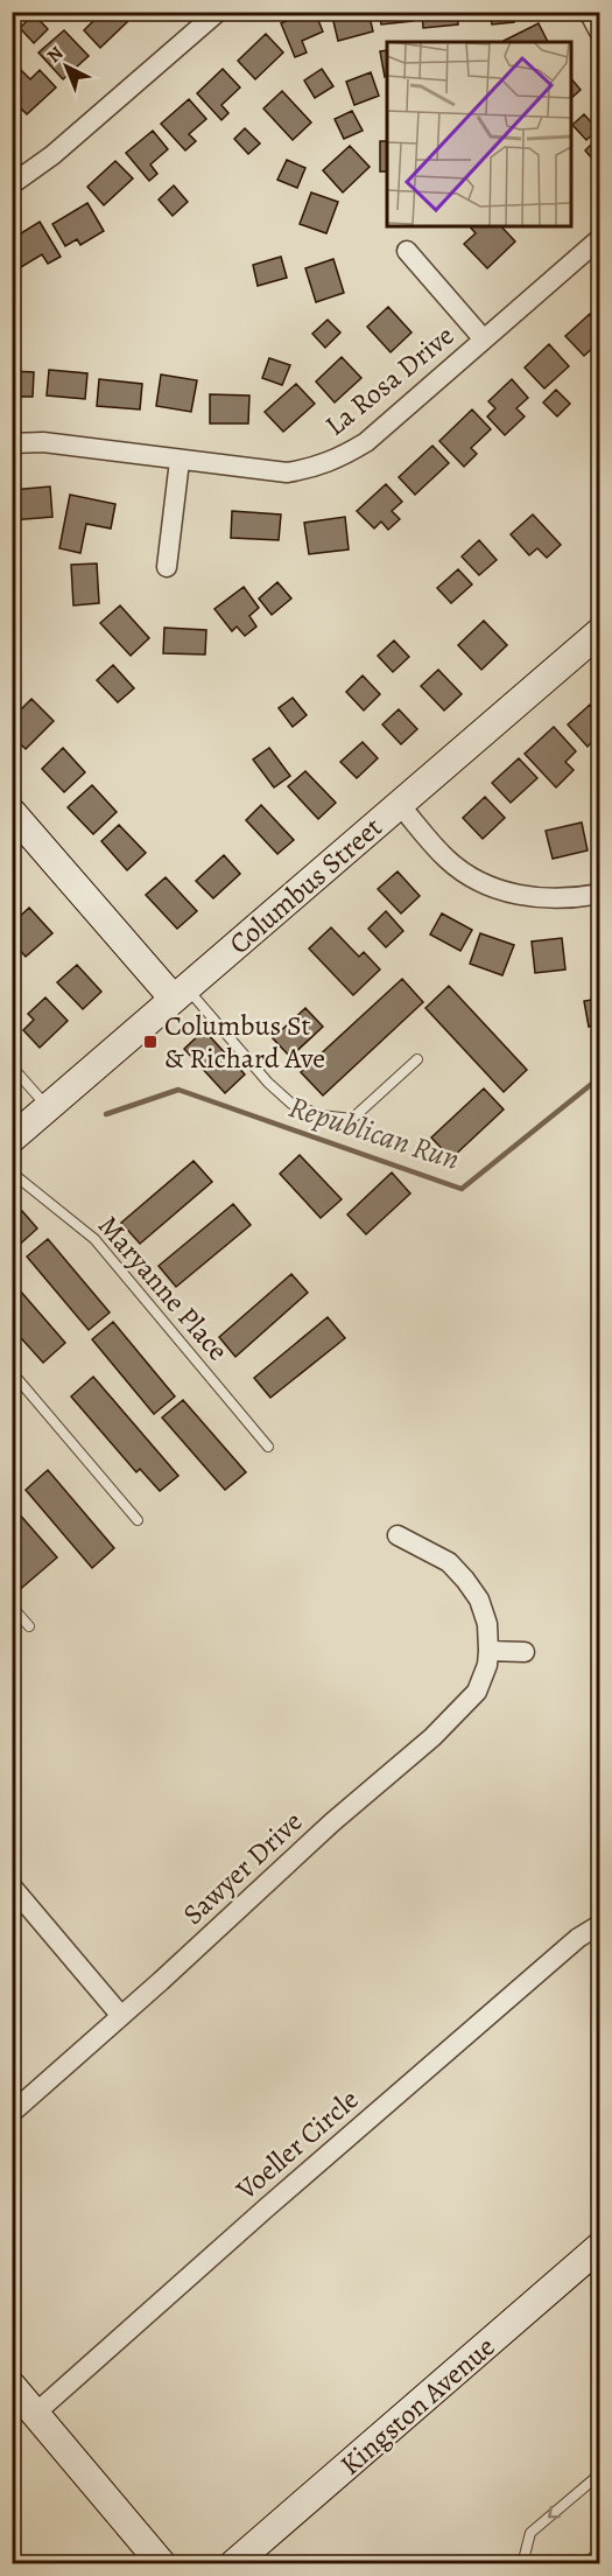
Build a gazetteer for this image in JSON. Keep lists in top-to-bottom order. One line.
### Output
{"streets":{"street":["La Rosa Drive","Columbus Street","Sawyer Drive","Voeller Circle","Kingston Avenue"],"lane":["Maryanne Place"]},"water":["Republican Run"],"places":{"transit":["Columbus St & Richard Ave"]},"north":"top left"}
